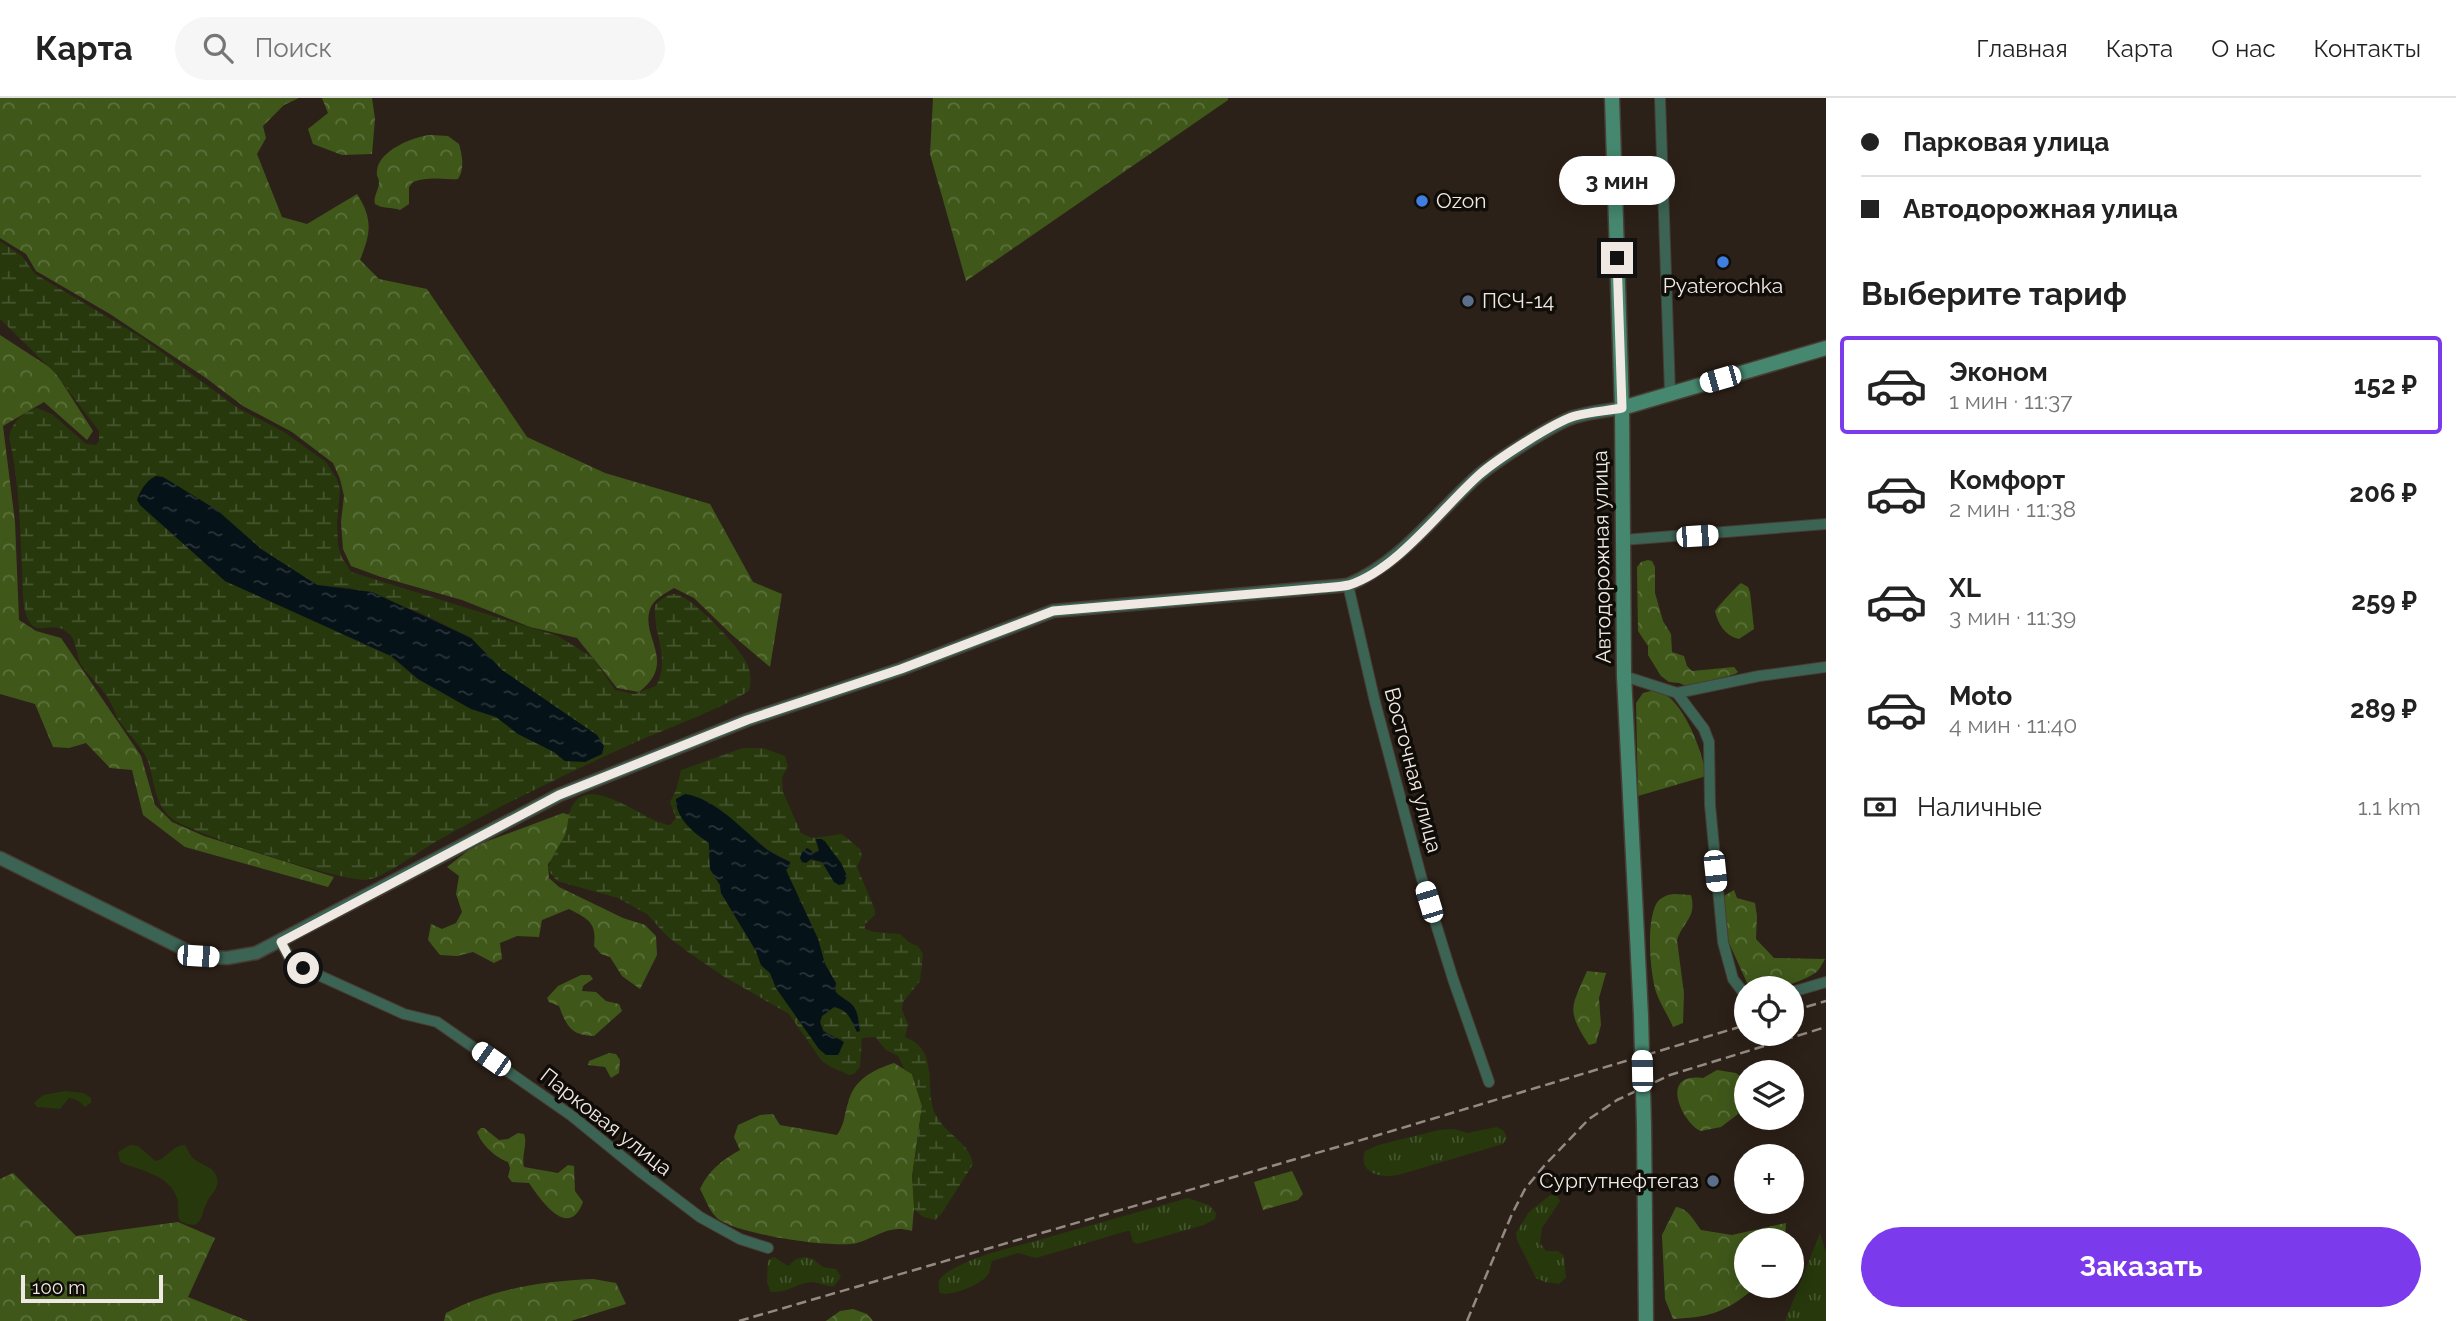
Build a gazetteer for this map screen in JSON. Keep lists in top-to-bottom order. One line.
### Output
{"streets":{"main road":["Автодорожная улица"],"street":["Восточная улица","Парковая улица"]},"places":["Ozon","Pyaterochka","ПСЧ-14","Сургутнефтегаз"],"scale_bar":"100 m","page":{"header":"Карта","search":"Поиск","nav":["Главная","Карта","О нас","Контакты"],"banner":["Парковая улица","Автодорожная улица"],"bubble":"3 мин","heading":"Выберите тариф","list":[{"name":"Эконом","note":"1 мин · 11:37","value":"152 ₽"},{"name":"Комфорт","note":"2 мин · 11:38","value":"206 ₽"},{"name":"XL","note":"3 мин · 11:39","value":"259 ₽"},{"name":"Moto","note":"4 мин · 11:40","value":"289 ₽"}],"pay":["Наличные","1.1 km"],"map_buttons":["+","−"],"buttons":"Заказать","scale":"100 m"}}
